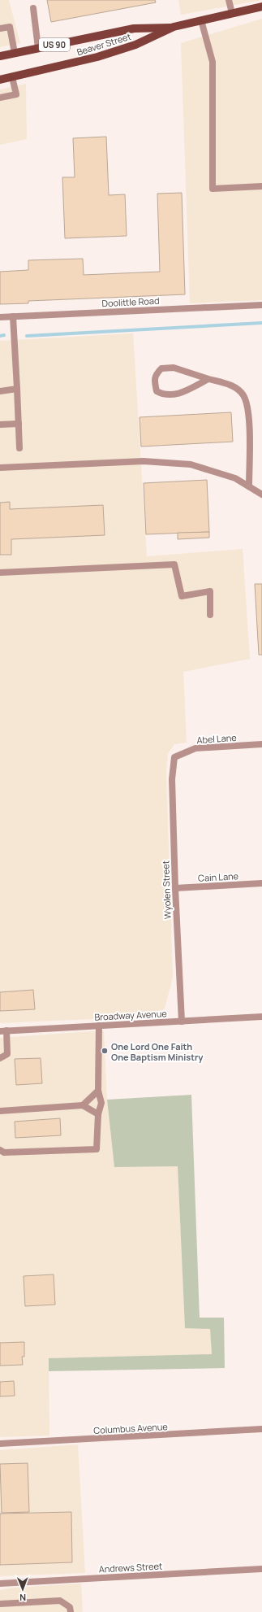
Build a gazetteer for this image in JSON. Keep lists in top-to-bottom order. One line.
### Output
{"streets":{"main road":["Beaver Street","US 90"],"street":["Doolittle Road","Abel Lane","Cain Lane","Wyolen Street","Broadway Avenue","Columbus Avenue","Andrews Street"]},"crossings":[["Abel Lane","Wyolen Street"],["Cain Lane","Wyolen Street"],["Wyolen Street","Broadway Avenue"]],"places":["One Lord One Faith One Baptism Ministry"],"north":"bottom"}
